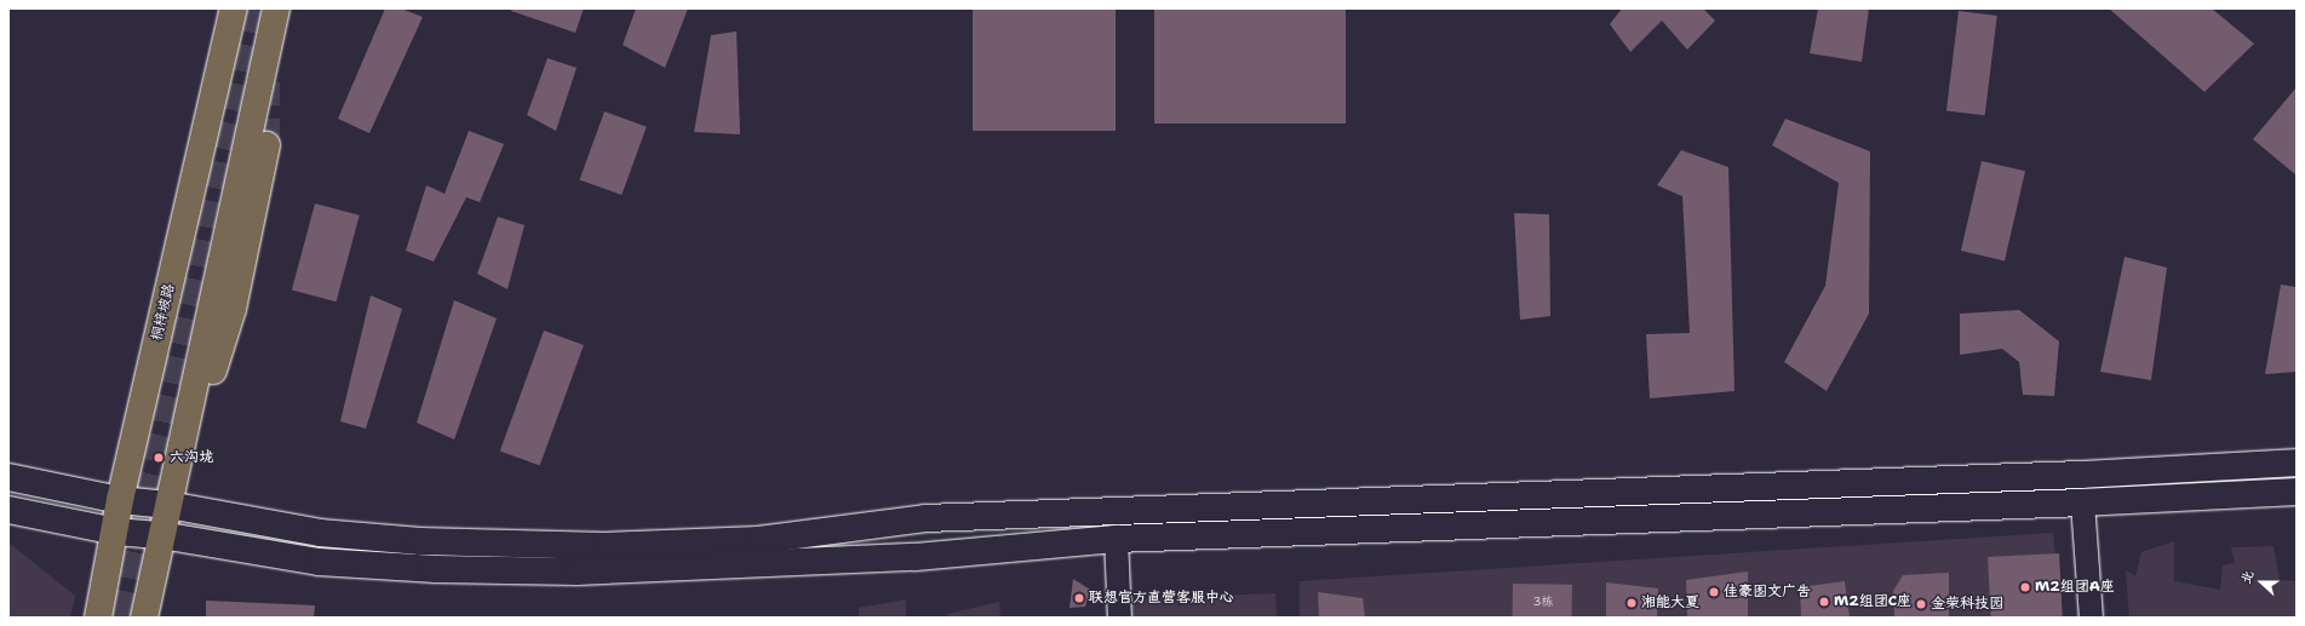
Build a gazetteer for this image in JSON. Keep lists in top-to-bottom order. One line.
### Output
{"streets":{"main road":["桐梓坡路"]},"places":["六沟垅","M2组团A座","佳豪图文广告","联想官方直营客服中心","M2组团C座","湘能大夏","金荣科技园"],"house_numbers":["3栋"],"north":"left"}
